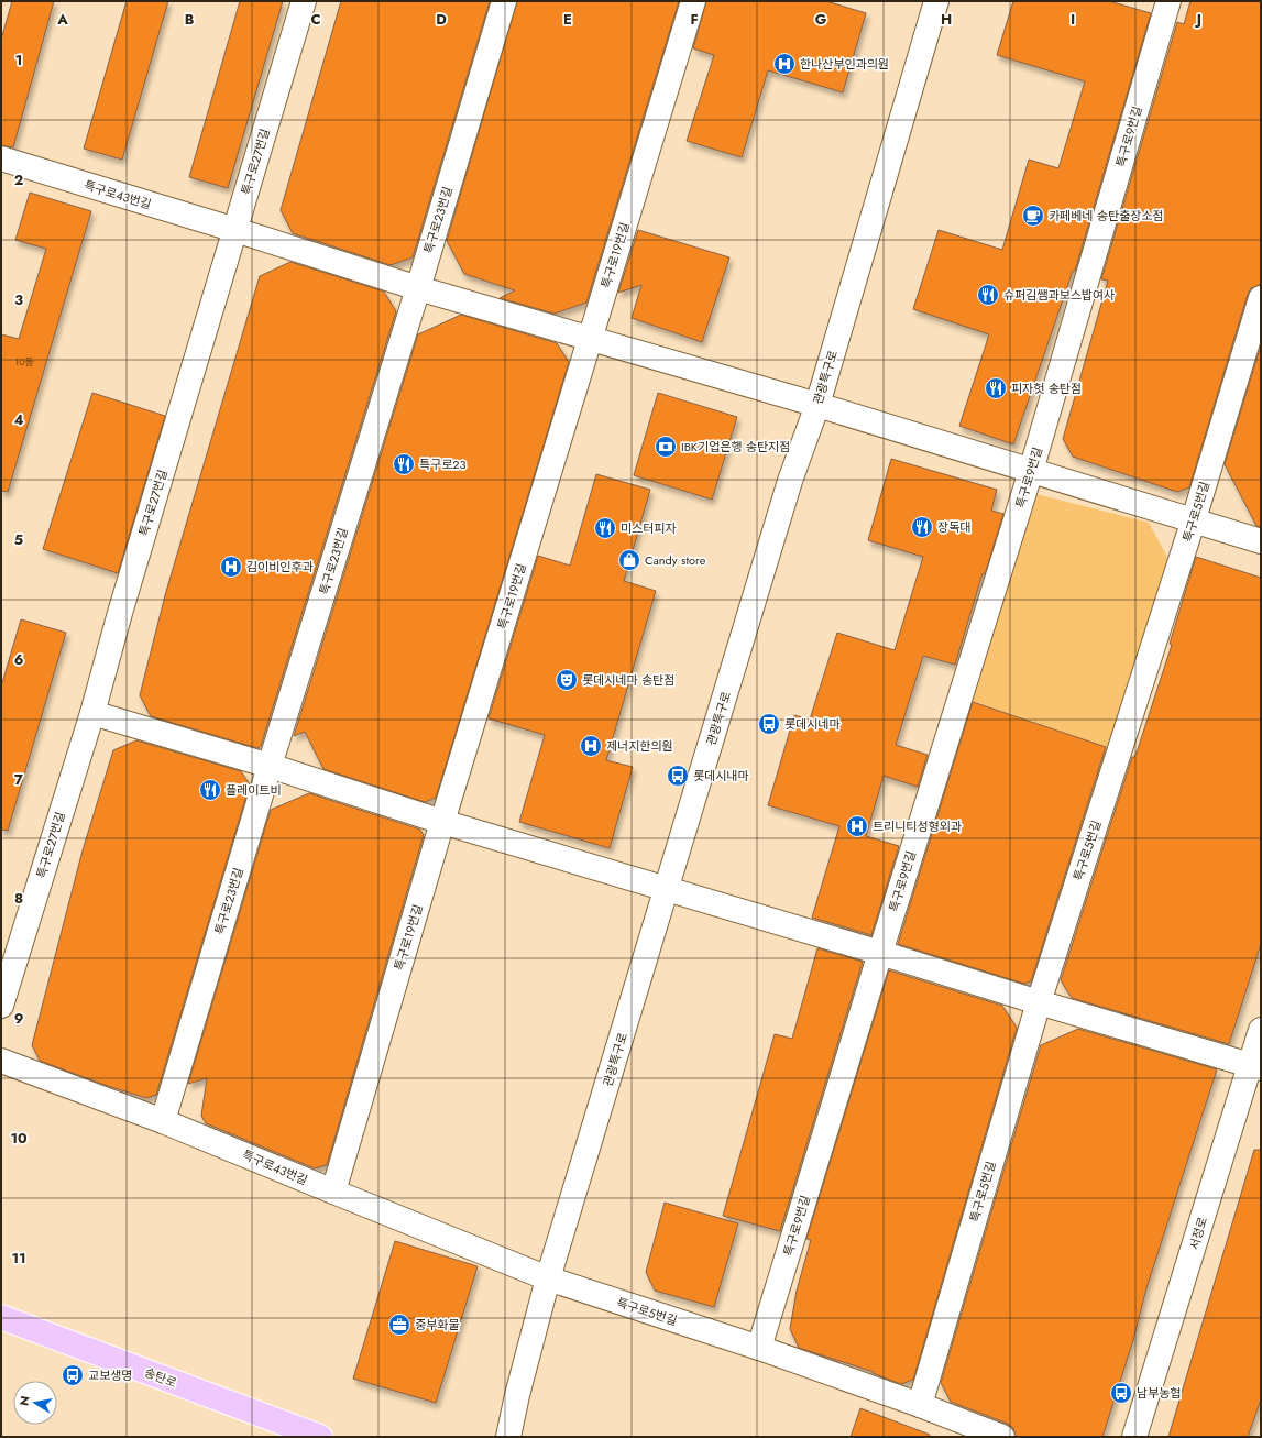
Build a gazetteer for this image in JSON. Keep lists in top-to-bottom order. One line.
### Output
{"streets":{"main road":["송탄로"],"street":["특구로9번길","특구로27번길","특구로43번길","특구로23번길","특구로19번길","관광특구로","특구로5번길","서정로"]},"crossings":[["특구로9번길","특구로43번길"],["특구로9번길","특구로5번길"],["특구로27번길","특구로43번길"],["특구로43번길","특구로23번길"],["특구로43번길","특구로19번길"],["특구로43번길","관광특구로"],["특구로43번길","특구로5번길"],["관광특구로","특구로5번길"]],"places":{"hospital":["한나산부인과의원","김이비인후과","제너지한의원","트리니티성형외과"],"cafe":["카페베네 송탄출장소점"],"restaurant":["슈퍼김쌤과보스밥여사","피자헛 송탄점","특구로23","장독대","미스터피자","플레이트비"],"bank":["IBK기업은행 송탄지점"],"shop":["Candy store"],"theatre":["롯데시네마 송탄점"],"bus stop":["롯데시네마","롯데시내마","교보생명","남부농협"],"office":["중부화물"]},"house_numbers":["10동"],"north":"left","grid":{"columns":["A","B","C","D","E","F","G","H","I","J"],"rows":["1","2","3","4","5","6","7","8","9","10","11"]}}
